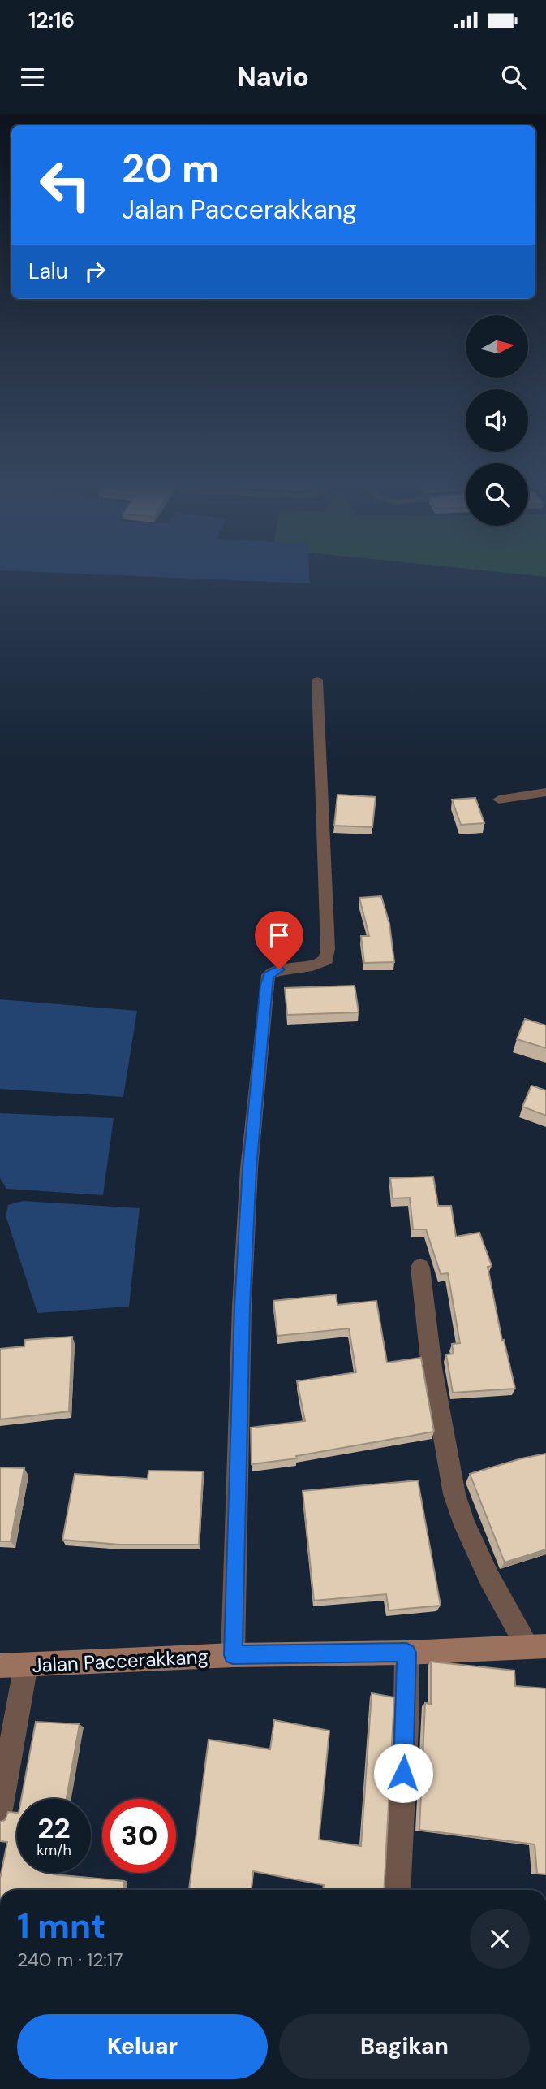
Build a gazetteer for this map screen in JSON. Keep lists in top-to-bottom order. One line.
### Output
{"streets":{"main road":["Jalan Paccerakkang"]},"north":"right","page":{"status":"12:16","header":"Navio","turn":["20 m","Jalan Paccerakkang"],"then":"Lalu","speed":"22 km/h","limit":"30","heading":["1 mnt","240 m · 12:17"],"buttons":["Keluar","Bagikan"]}}
